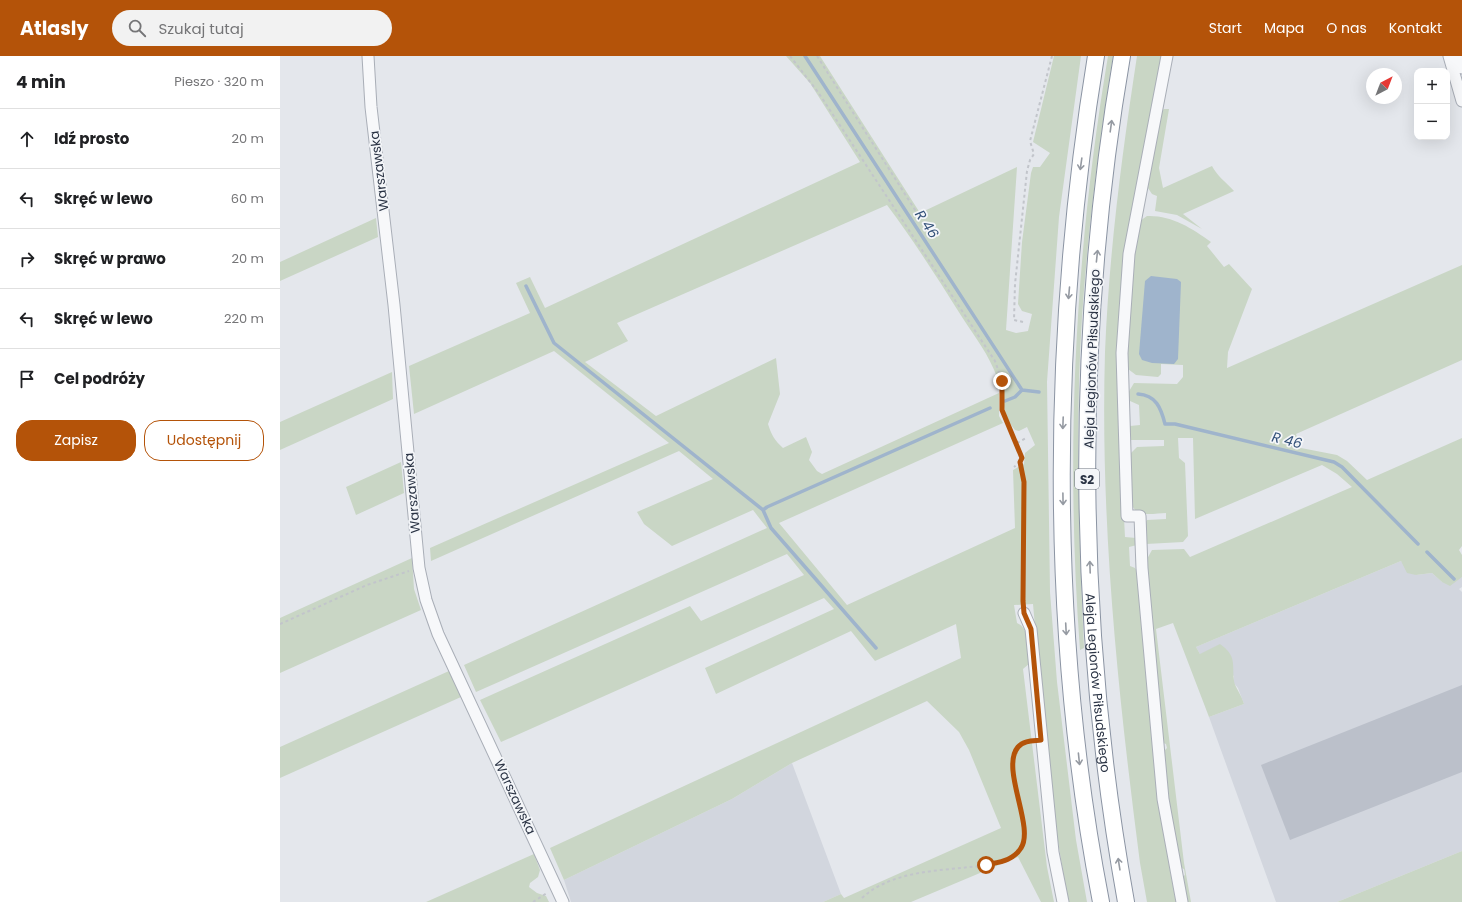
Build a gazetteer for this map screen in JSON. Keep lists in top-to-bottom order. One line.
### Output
{"streets":{"highway":["Aleja Legionów Piłsudskiego","S2"],"street":["Warszawska"]},"water":["R 46"],"north":"top right","page":{"header":"Atlasly","search":"Szukaj tutaj","nav":["Start","Mapa","O nas","Kontakt"],"heading":["4 min","Pieszo · 320 m"],"map_buttons":["+","−"],"list":[["Idź prosto","20 m"],["Skręć w lewo","60 m"],["Skręć w prawo","20 m"],["Skręć w lewo","220 m"],"Cel podróży"],"buttons":["Zapisz","Udostępnij"]}}
